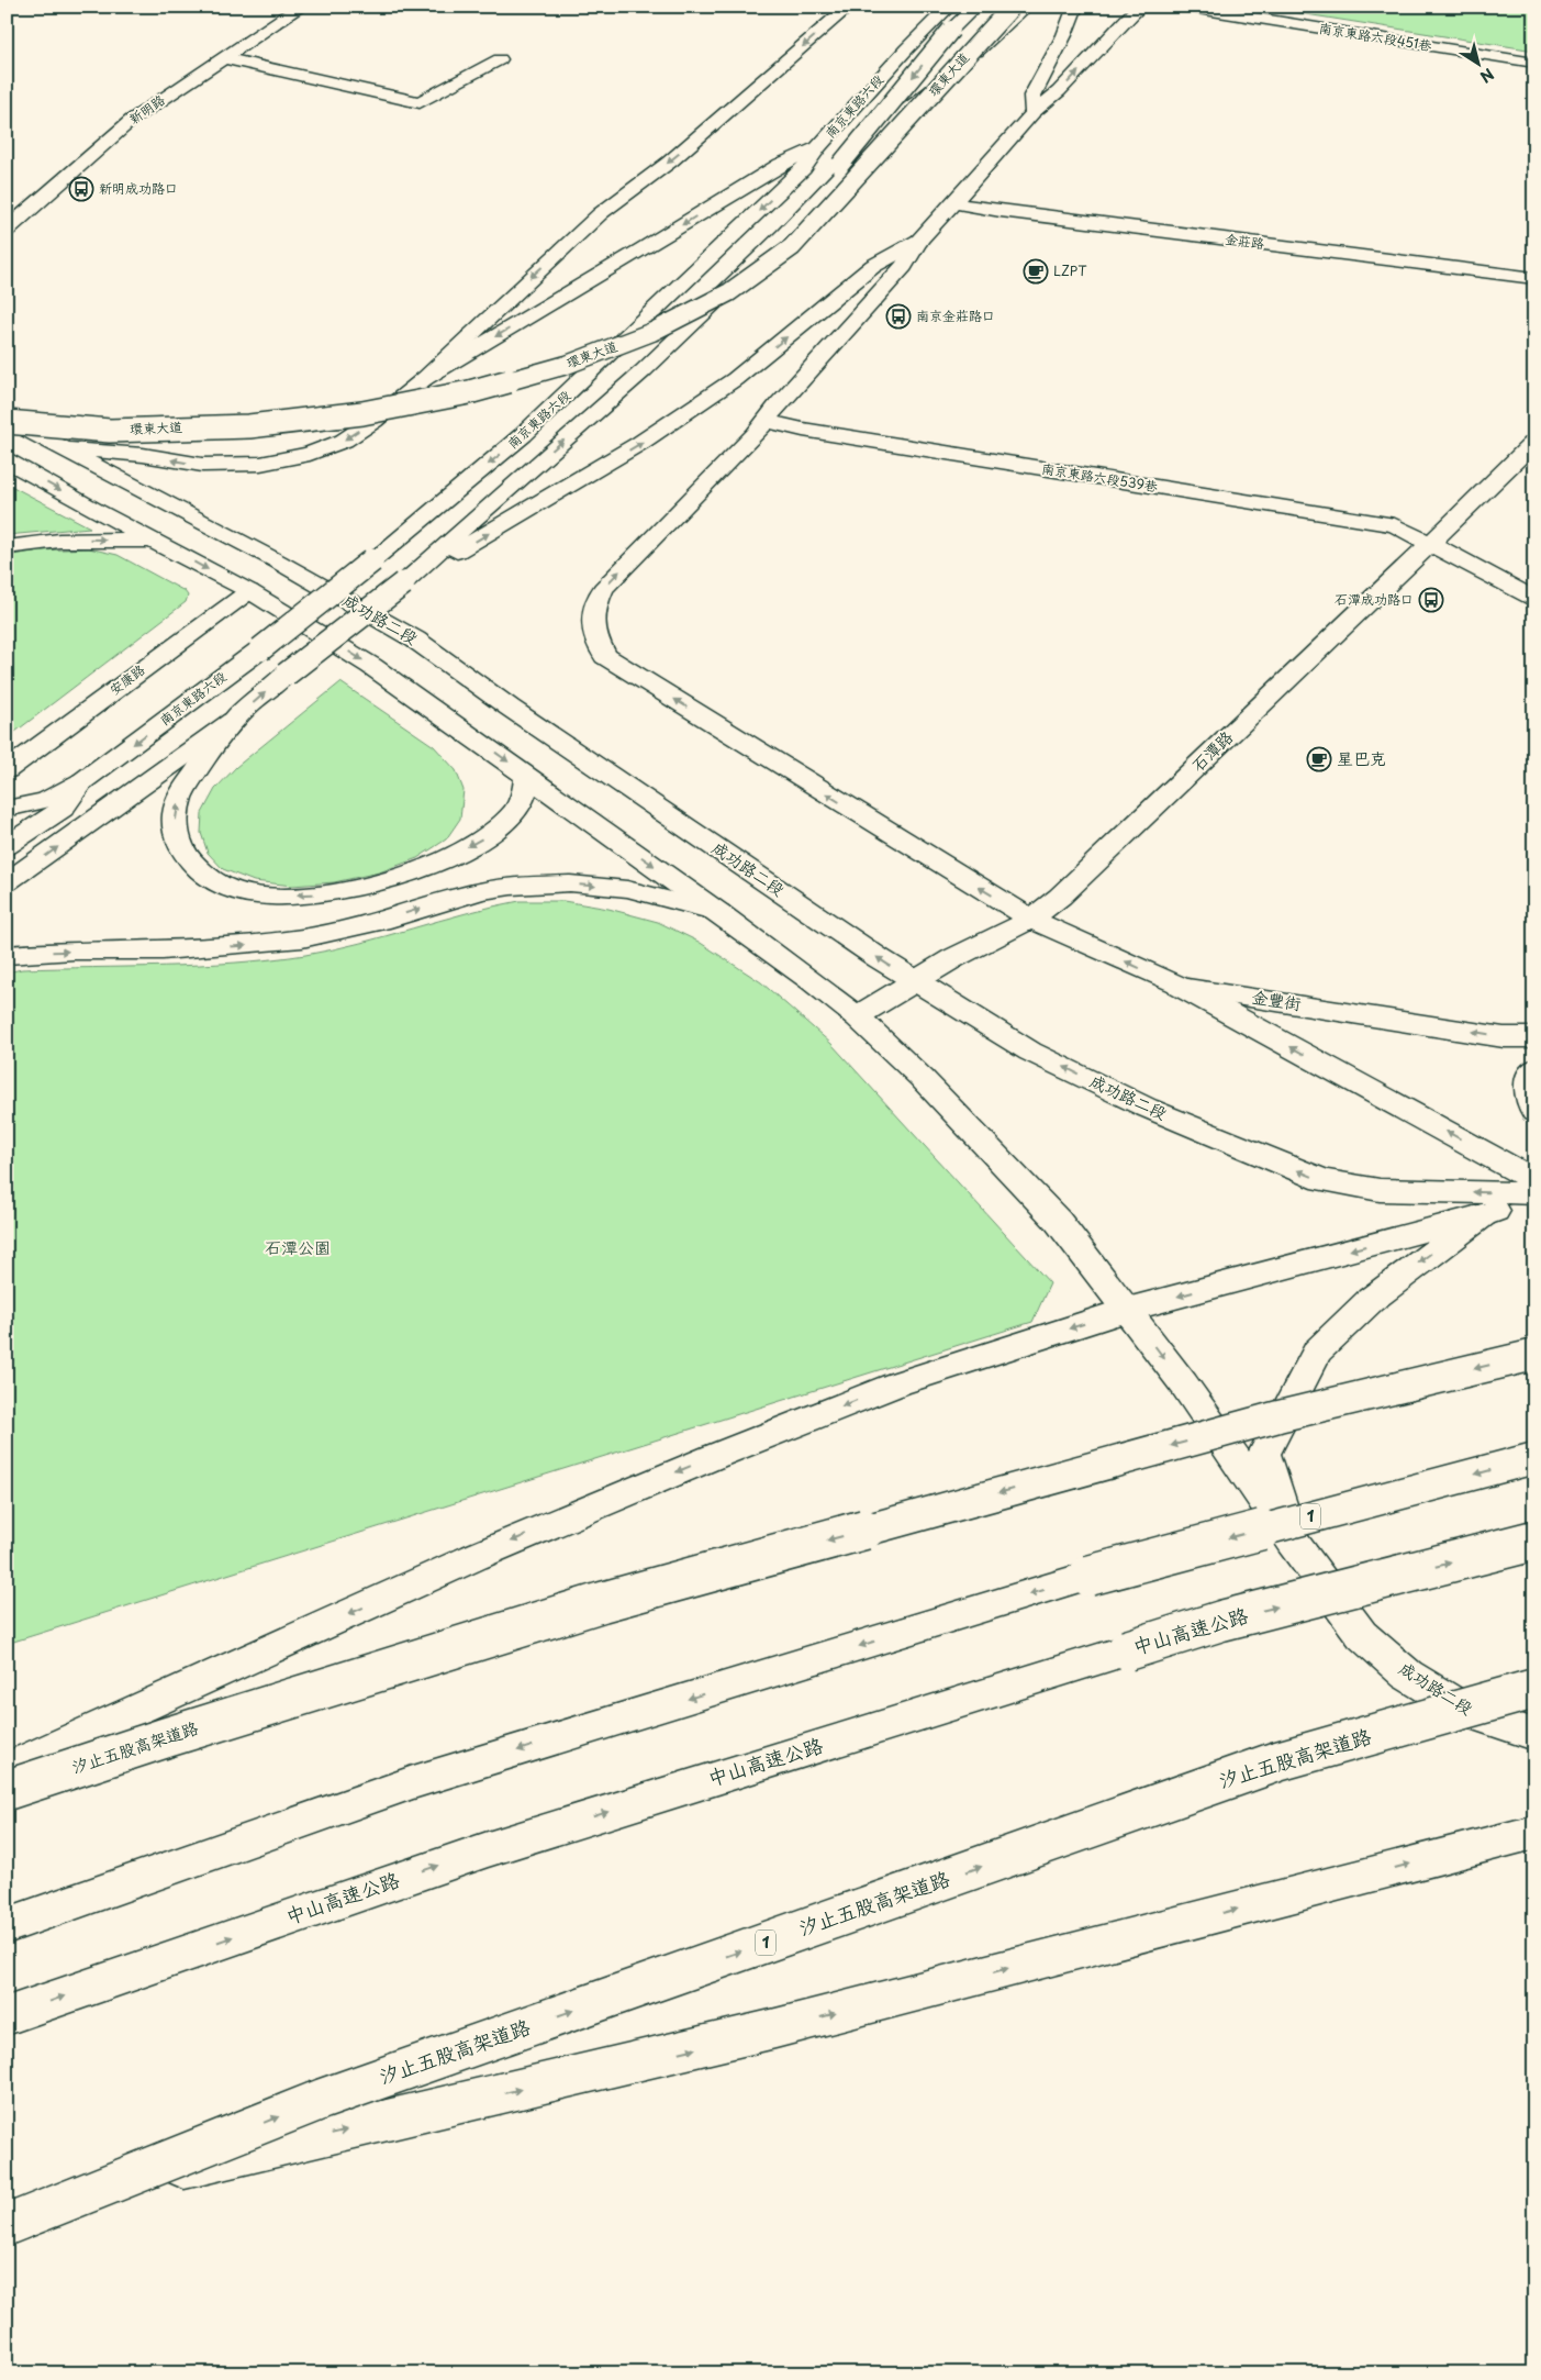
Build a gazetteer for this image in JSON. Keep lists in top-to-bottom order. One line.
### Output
{"streets":{"main road":["南京東路六段451巷","環東大道","南京東路六段","新明路","金莊路","南京東路六段539巷","成功路二段","安康路","石潭路","金豐街","1","中山高速公路","汐止五股高架道路"]},"crossings":[["環東大道","成功路二段"],["南京東路六段539巷","石潭路"],["南京東路六段539巷","金豐街"],["成功路二段","安康路"],["成功路二段","石潭路"],["石潭路","金豐街"]],"parks":["石潭公園"],"places":{"bus stop":["新明成功路口","南京金莊路口","石潭成功路口"],"cafe":["LZPT","星巴克"]},"north":"bottom right"}
